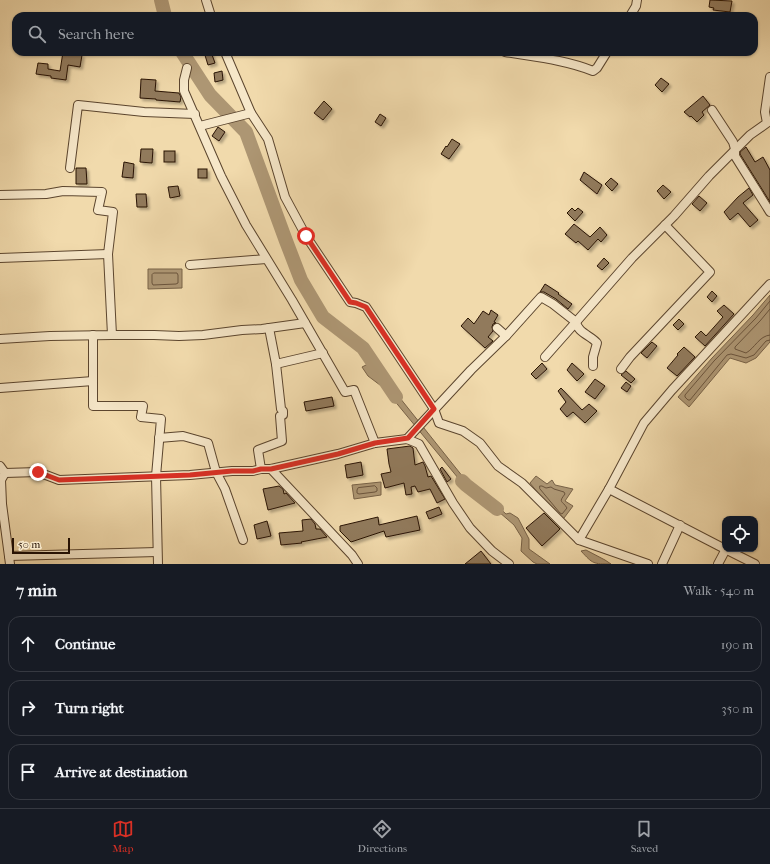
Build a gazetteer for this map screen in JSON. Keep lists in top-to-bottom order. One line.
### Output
{"scale_bar":"50 m","page":{"search":"Search here","scale":"50 m","heading":["7 min","Walk · 540 m"],"list":[["Continue","190 m"],["Turn right","350 m"],"Arrive at destination"],"nav":["Map","Directions","Saved"]}}
